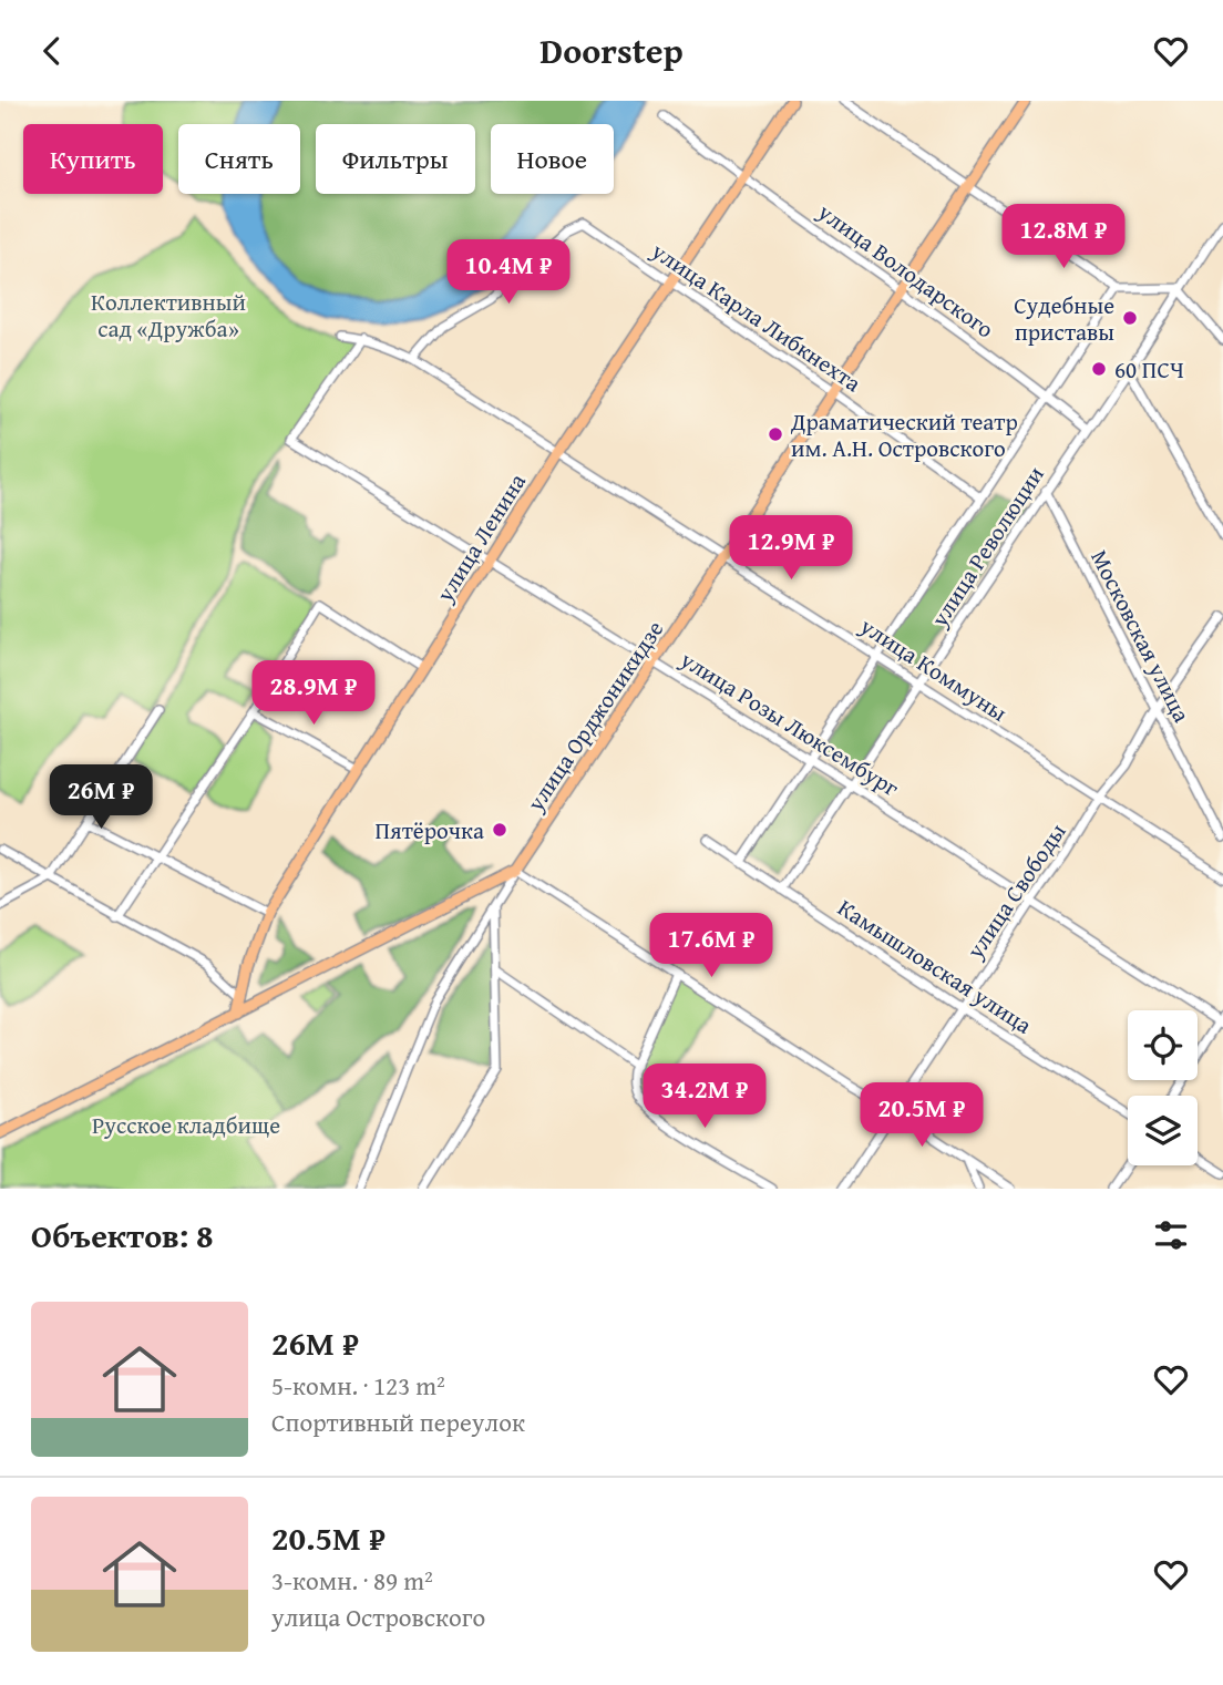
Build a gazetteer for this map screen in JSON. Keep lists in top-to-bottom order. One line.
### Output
{"streets":{"main road":["улица Ленина","улица Орджоникидзе"],"street":["улица Володарского","улица Карла Либкнехта","улица Революции","Московская улица","улица Коммуны","улица Розы Люксембург","улица Свободы","Камышловская улица"]},"crossings":[["улица Володарского","улица Ленина"],["улица Володарского","улица Революции"],["улица Володарского","улица Орджоникидзе"],["улица Карла Либкнехта","улица Ленина"],["улица Карла Либкнехта","улица Революции"],["улица Карла Либкнехта","улица Коммуны"],["улица Карла Либкнехта","улица Орджоникидзе"],["улица Ленина","улица Коммуны"],["улица Ленина","улица Орджоникидзе"],["улица Ленина","улица Розы Люксембург"],["улица Революции","Московская улица"],["улица Революции","улица Коммуны"],["улица Революции","улица Розы Люксембург"],["улица Революции","Камышловская улица"],["Московская улица","улица Свободы"],["улица Коммуны","улица Орджоникидзе"],["улица Коммуны","улица Розы Люксембург"],["улица Коммуны","улица Свободы"],["улица Орджоникидзе","улица Розы Люксембург"],["улица Розы Люксембург","улица Свободы"],["улица Свободы","Камышловская улица"]],"parks":["Коллективный сад «Дружба»","Русское кладбище"],"places":["Судебные приставы","60 ПСЧ","Драматический театр им. А.Н. Островского","Пятёрочка"],"page":{"header":"Doorstep","chip":["Купить","Снять","Фильтры","Новое"],"price":["12.8M ₽","10.4M ₽","12.9M ₽","28.9M ₽","26M ₽","17.6M ₽","34.2M ₽","20.5M ₽"],"heading":"Объектов: 8","list":[{"name":"26M ₽","note":"5-комн. · 123 m² · Спортивный переулок"},{"name":"20.5M ₽","note":"3-комн. · 89 m² · улица Островского"}]}}
